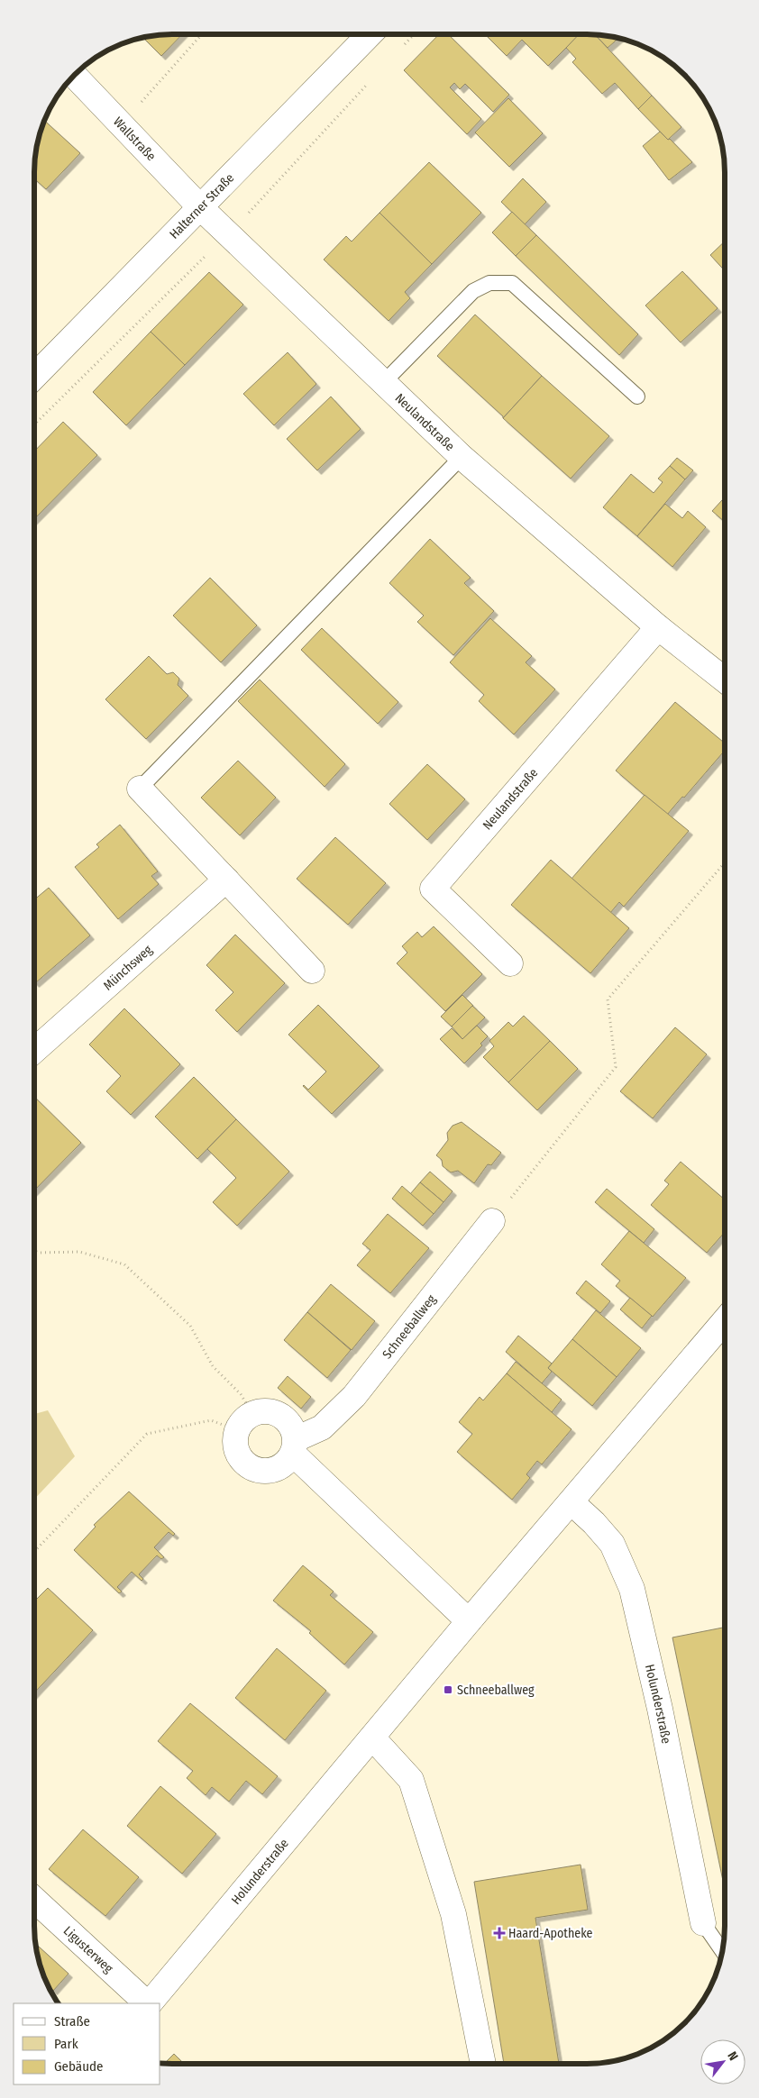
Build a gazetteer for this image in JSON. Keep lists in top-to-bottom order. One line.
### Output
{"streets":{"street":["Wallstraße","Halterner Straße","Neulandstraße","Münchsweg","Schneeballweg","Holunderstraße","Ligusterweg"]},"crossings":[["Wallstraße","Halterner Straße"],["Wallstraße","Neulandstraße"],["Halterner Straße","Neulandstraße"]],"places":{"transit":["Schneeballweg"],"health":["Haard-Apotheke"]},"legend":["Straße","Park","Gebäude"],"north":"top right"}
